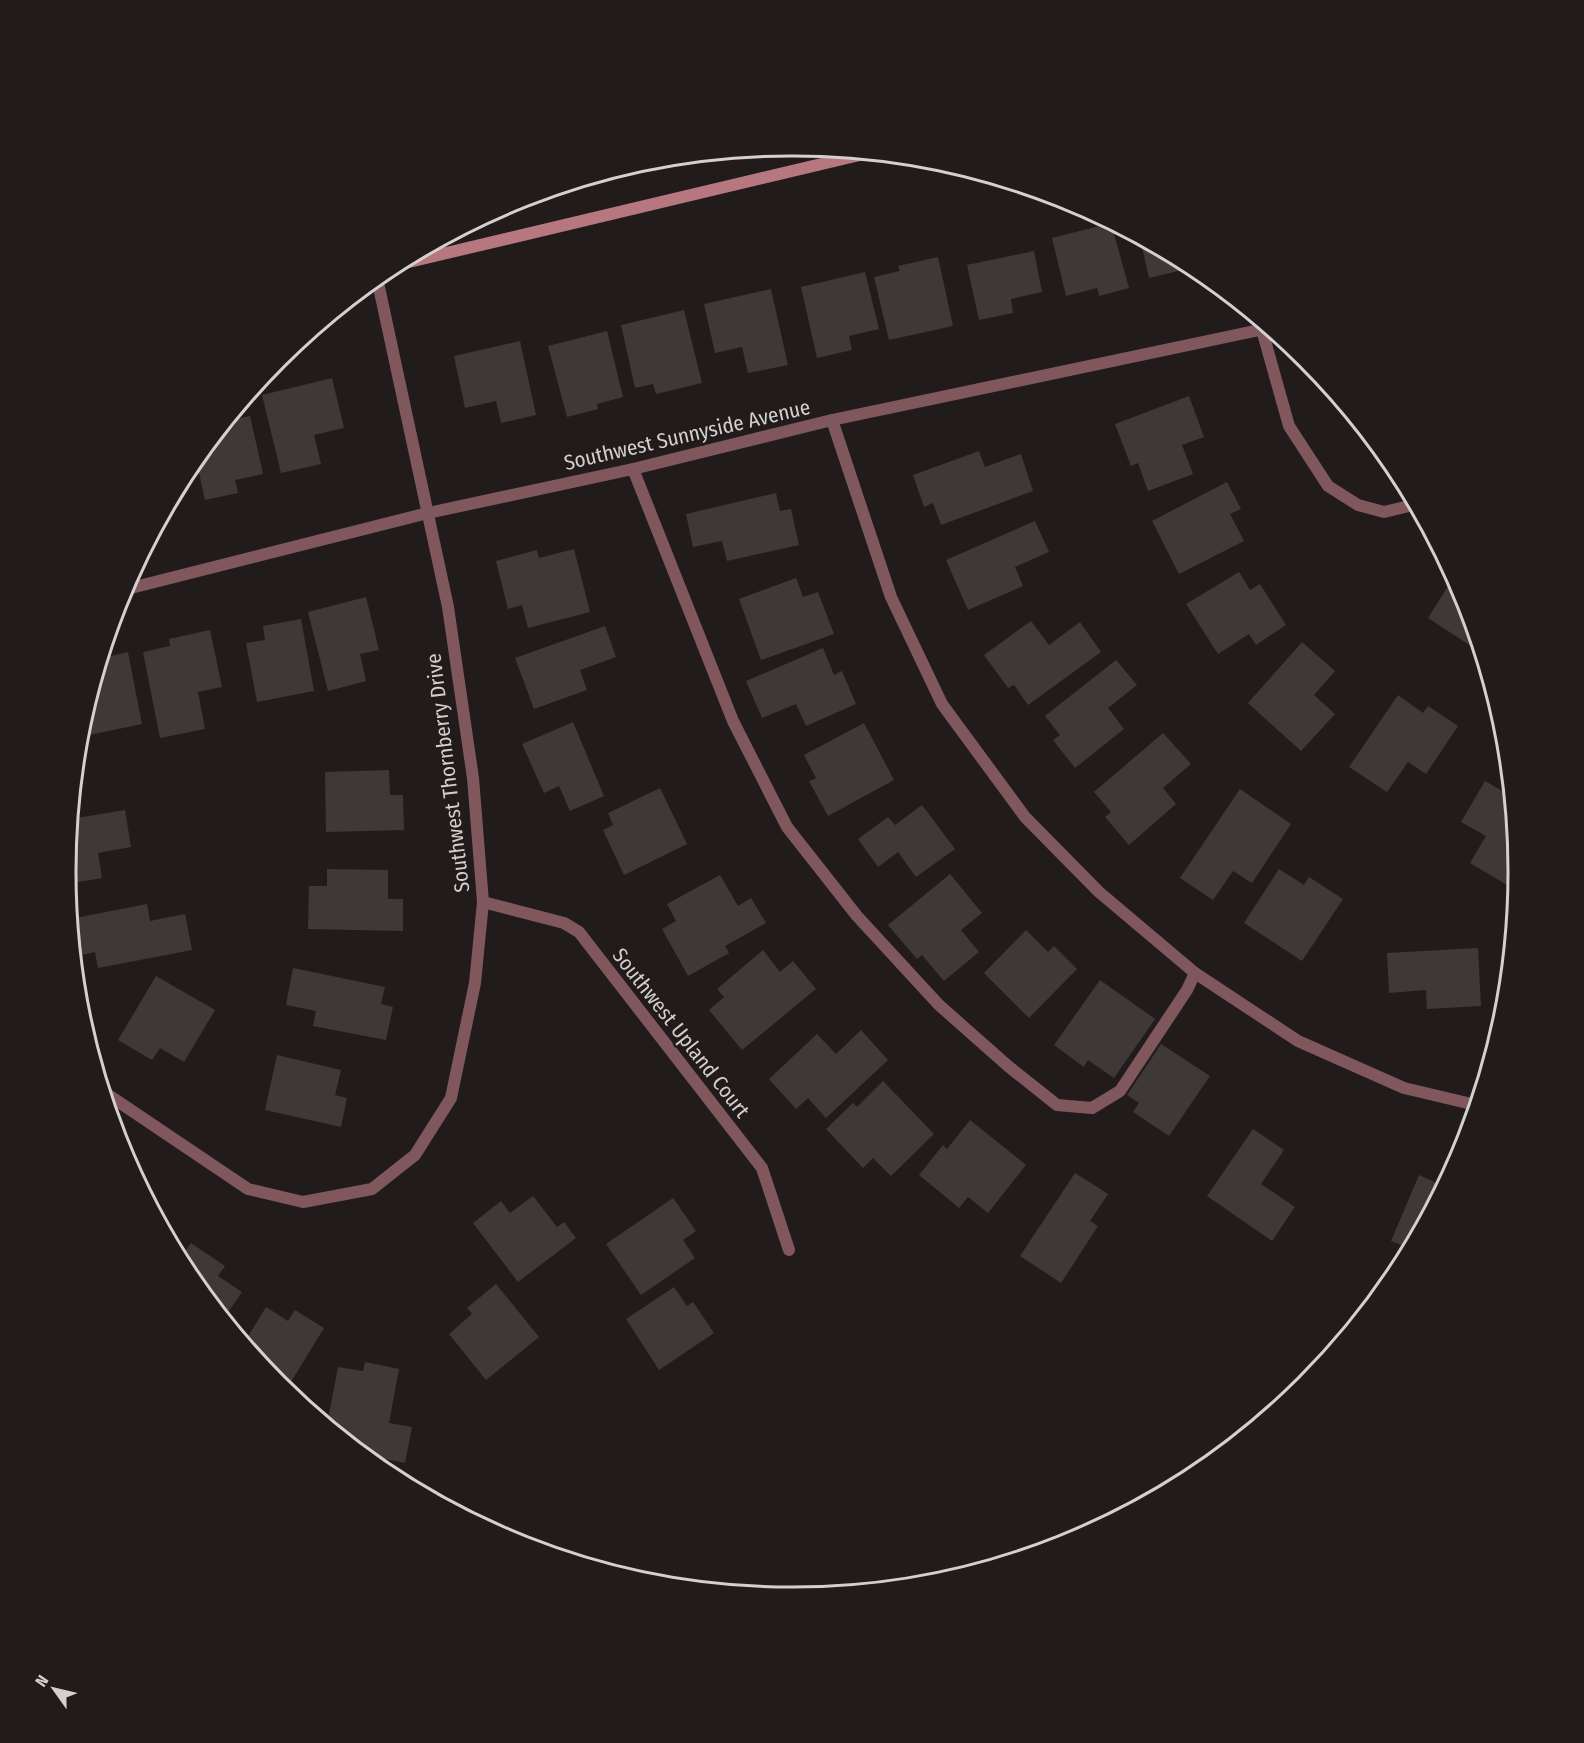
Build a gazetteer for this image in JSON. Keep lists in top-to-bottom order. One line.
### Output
{"streets":{"street":["Southwest Sunnyside Avenue","Southwest Thornberry Drive","Southwest Upland Court"]},"crossings":[["Southwest Sunnyside Avenue","Southwest Thornberry Drive"],["Southwest Thornberry Drive","Southwest Upland Court"]],"north":"top left"}
